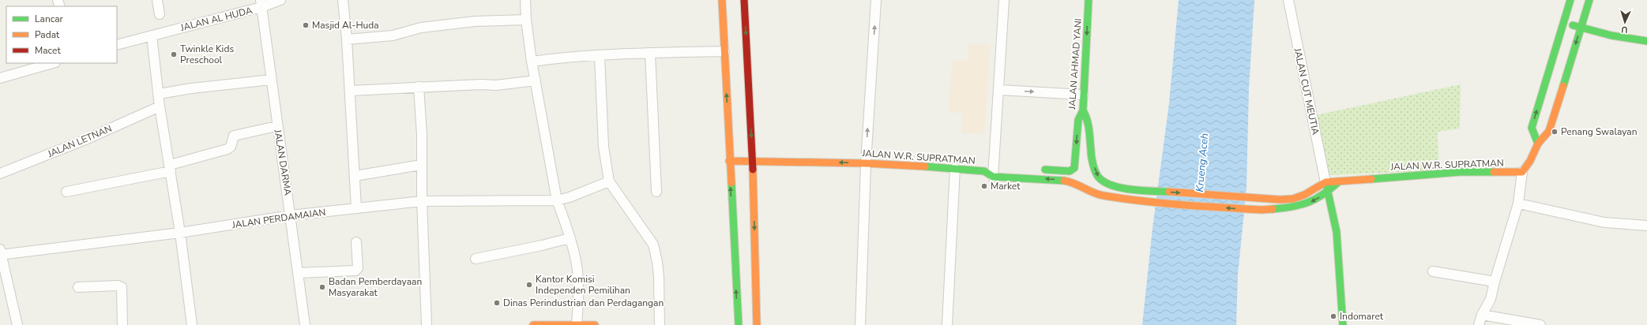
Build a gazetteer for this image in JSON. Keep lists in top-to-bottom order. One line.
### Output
{"streets":{"main road":["JALAN AHMAD YANI","JALAN W.R. SUPRATMAN"],"street":["JALAN AL HUDA","JALAN CUT MEUTIA","JALAN LETNAN","JALAN DARMA","JALAN PERDAMAIAN"]},"crossings":[["JALAN AL HUDA","JALAN DARMA"],["JALAN AHMAD YANI","JALAN W.R. SUPRATMAN"],["JALAN CUT MEUTIA","JALAN W.R. SUPRATMAN"],["JALAN DARMA","JALAN PERDAMAIAN"]],"one_way":["JALAN AHMAD YANI"],"water":["Krueng Aceh"],"places":["Masjid Al-Huda","Twinkle Kids Preschool","Penang Swalayan","Market","Kantor Komisi Independen Pemilihan","Badan Pemberdayaan Masyarakat","Dinas Perindustrian dan Perdagangan","Indomaret"],"legend":["Lancar","Padat","Macet"],"north":"bottom"}
